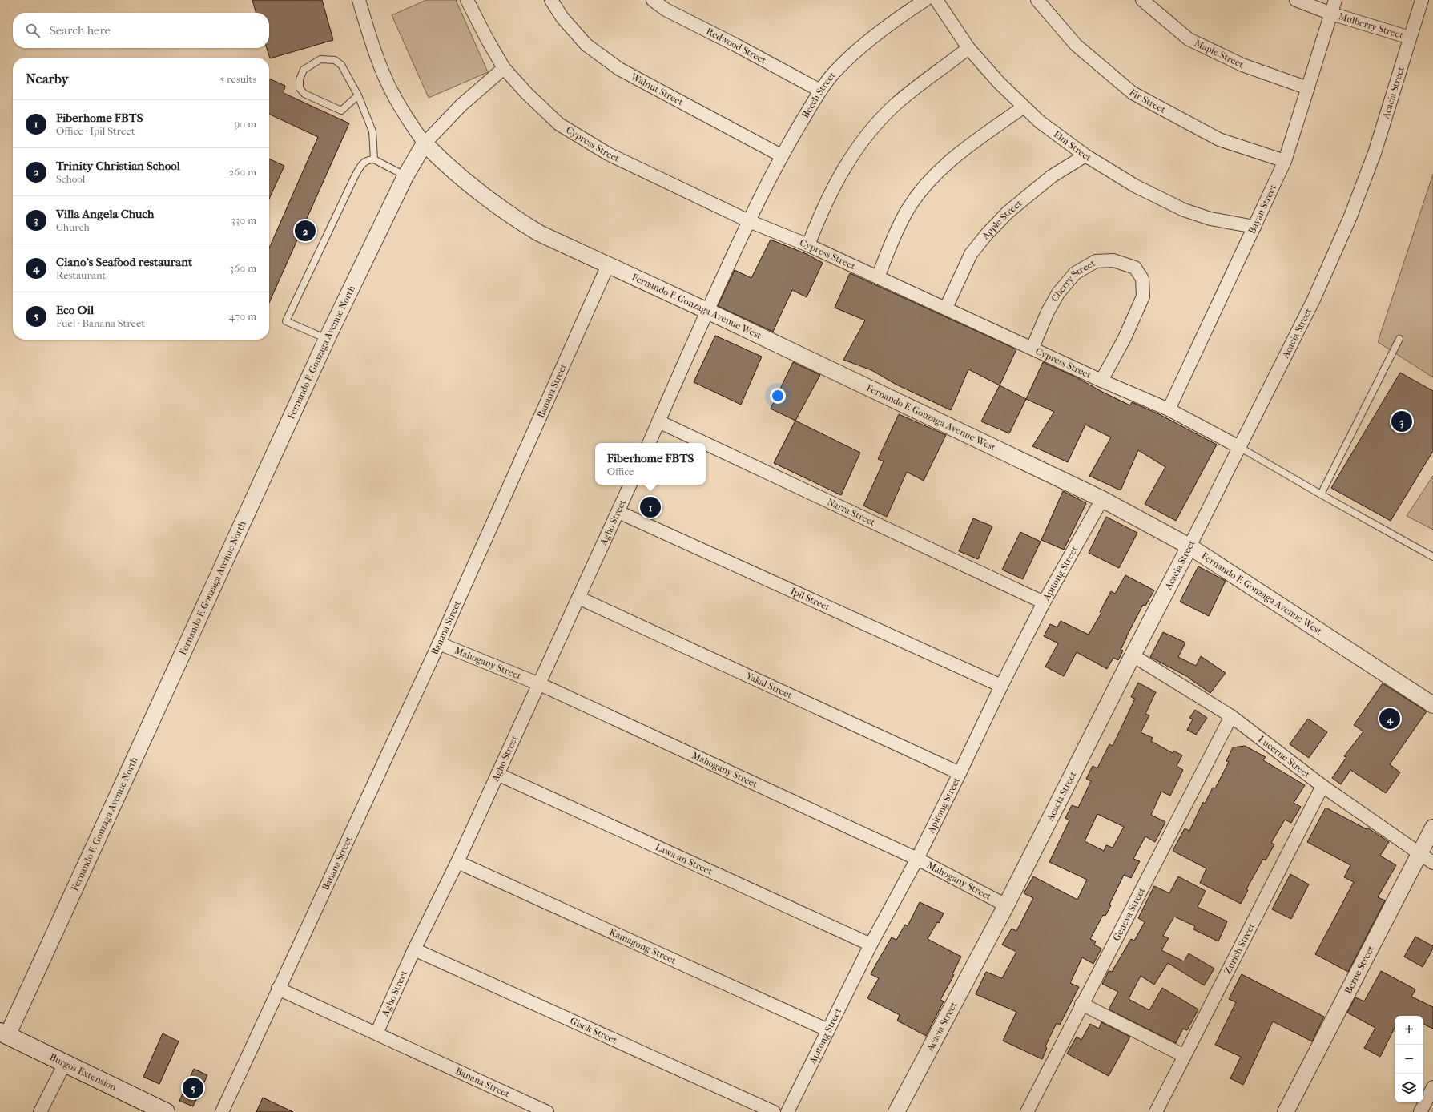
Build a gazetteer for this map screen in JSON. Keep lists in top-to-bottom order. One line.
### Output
{"streets":{"main road":["Burgos Extension"],"street":["Mulberry Street","Redwood Street","Maple Street","Walnut Street","Acacia Street","Beech Street","Fir Street","Cypress Street","Elm Street","Bayan Street","Apple Street","Cherry Street","Fernando F. Gonzaga Avenue West","Fernando F. Gonzaga Avenue North","Banana Street","Narra Street","Agho Street","Apitong Street","Ipil Street","Mahogany Street","Yakal Street","Lucerne Street","Lawa-an Street","Geneva Street","Kamagong Street","Zurich Street","Berne Street","Gisok Street"]},"crossings":[["Mulberry Street","Acacia Street"],["Mulberry Street","Bayan Street"],["Redwood Street","Beech Street"],["Maple Street","Bayan Street"],["Walnut Street","Beech Street"],["Acacia Street","Cypress Street"],["Acacia Street","Fernando F. Gonzaga Avenue West"],["Acacia Street","Mahogany Street"],["Acacia Street","Lucerne Street"],["Beech Street","Cypress Street"],["Beech Street","Fernando F. Gonzaga Avenue West"],["Fir Street","Bayan Street"],["Cypress Street","Bayan Street"],["Cypress Street","Apple Street"],["Cypress Street","Cherry Street"],["Elm Street","Bayan Street"],["Elm Street","Apple Street"],["Fernando F. Gonzaga Avenue West","Fernando F. Gonzaga Avenue North"],["Fernando F. Gonzaga Avenue West","Banana Street"],["Fernando F. Gonzaga Avenue West","Apitong Street"],["Fernando F. Gonzaga Avenue North","Burgos Extension"],["Banana Street","Agho Street"],["Banana Street","Mahogany Street"],["Narra Street","Apitong Street"],["Agho Street","Ipil Street"],["Agho Street","Mahogany Street"],["Agho Street","Yakal Street"],["Agho Street","Lawa-an Street"],["Agho Street","Kamagong Street"],["Agho Street","Gisok Street"],["Apitong Street","Ipil Street"],["Apitong Street","Mahogany Street"],["Apitong Street","Yakal Street"],["Apitong Street","Lawa-an Street"],["Apitong Street","Kamagong Street"],["Lucerne Street","Geneva Street"],["Lucerne Street","Zurich Street"],["Lucerne Street","Berne Street"]],"page":{"search":"Search here","heading":["Nearby","5 results"],"list":[{"mark":"1","name":"Fiberhome FBTS","note":"Office · Ipil Street","value":"90 m"},{"mark":"2","name":"Trinity Christian School","note":"School","value":"260 m"},{"mark":"3","name":"Villa Angela Chuch","note":"Church","value":"330 m"},{"mark":"4","name":"Ciano's Seafood restaurant","note":"Restaurant","value":"360 m"},{"mark":"5","name":"Eco Oil","note":"Fuel · Banana Street","value":"470 m"}],"pins":["2","3","1","4","5"],"popup":["Fiberhome FBTS","Office"],"map_buttons":["+","−"]}}
